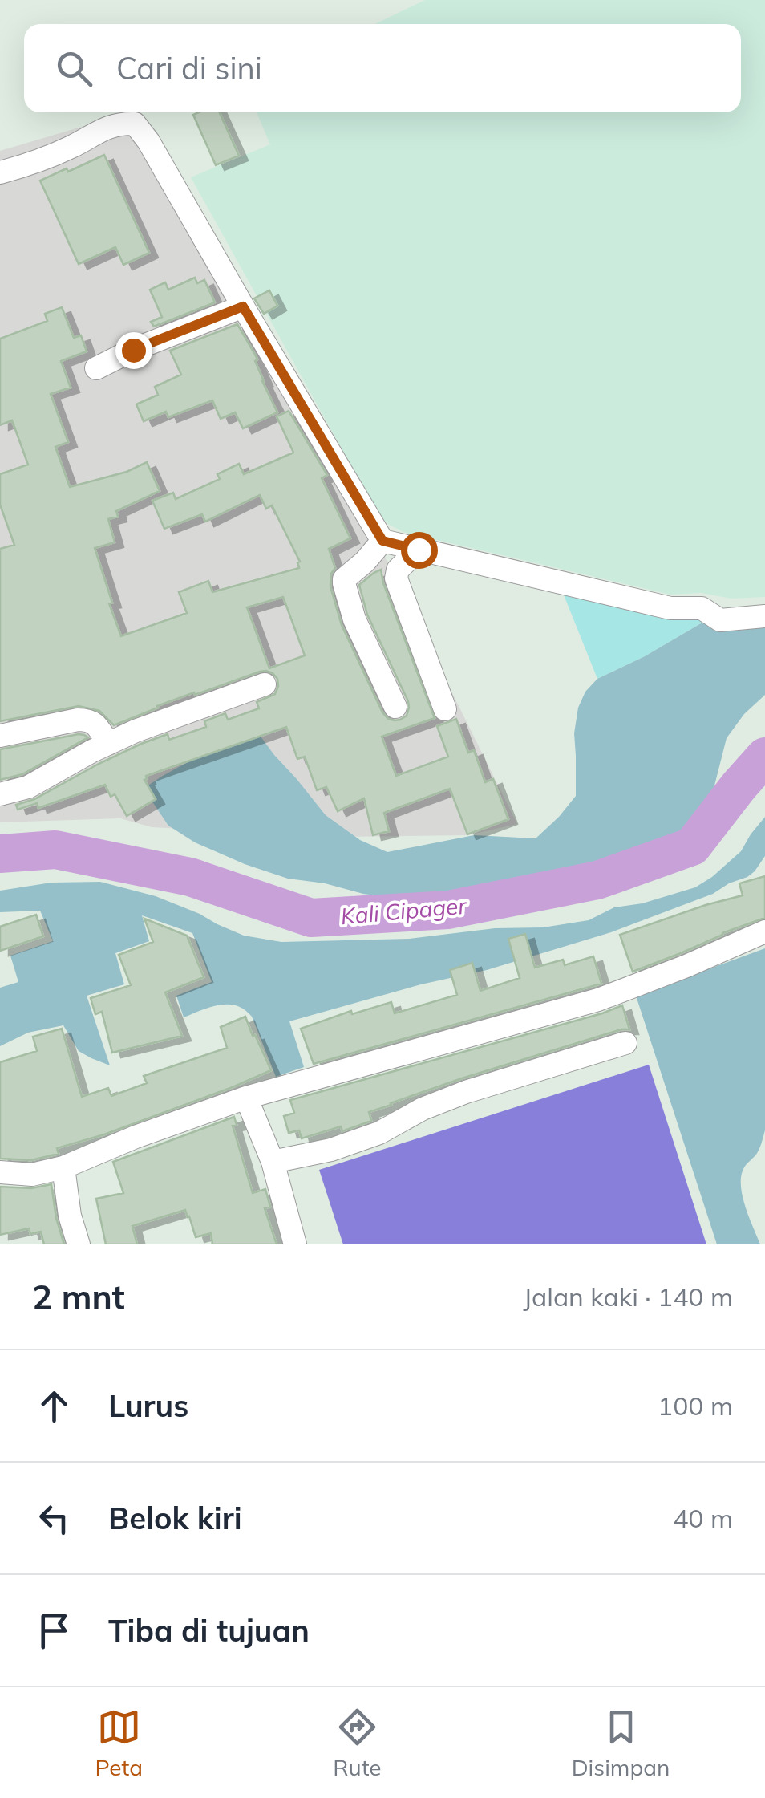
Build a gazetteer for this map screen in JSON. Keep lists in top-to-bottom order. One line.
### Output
{"water":["Kali Cipager"],"page":{"search":"Cari di sini","heading":["2 mnt","Jalan kaki · 140 m"],"list":[["Lurus","100 m"],["Belok kiri","40 m"],"Tiba di tujuan"],"nav":["Peta","Rute","Disimpan"]}}
